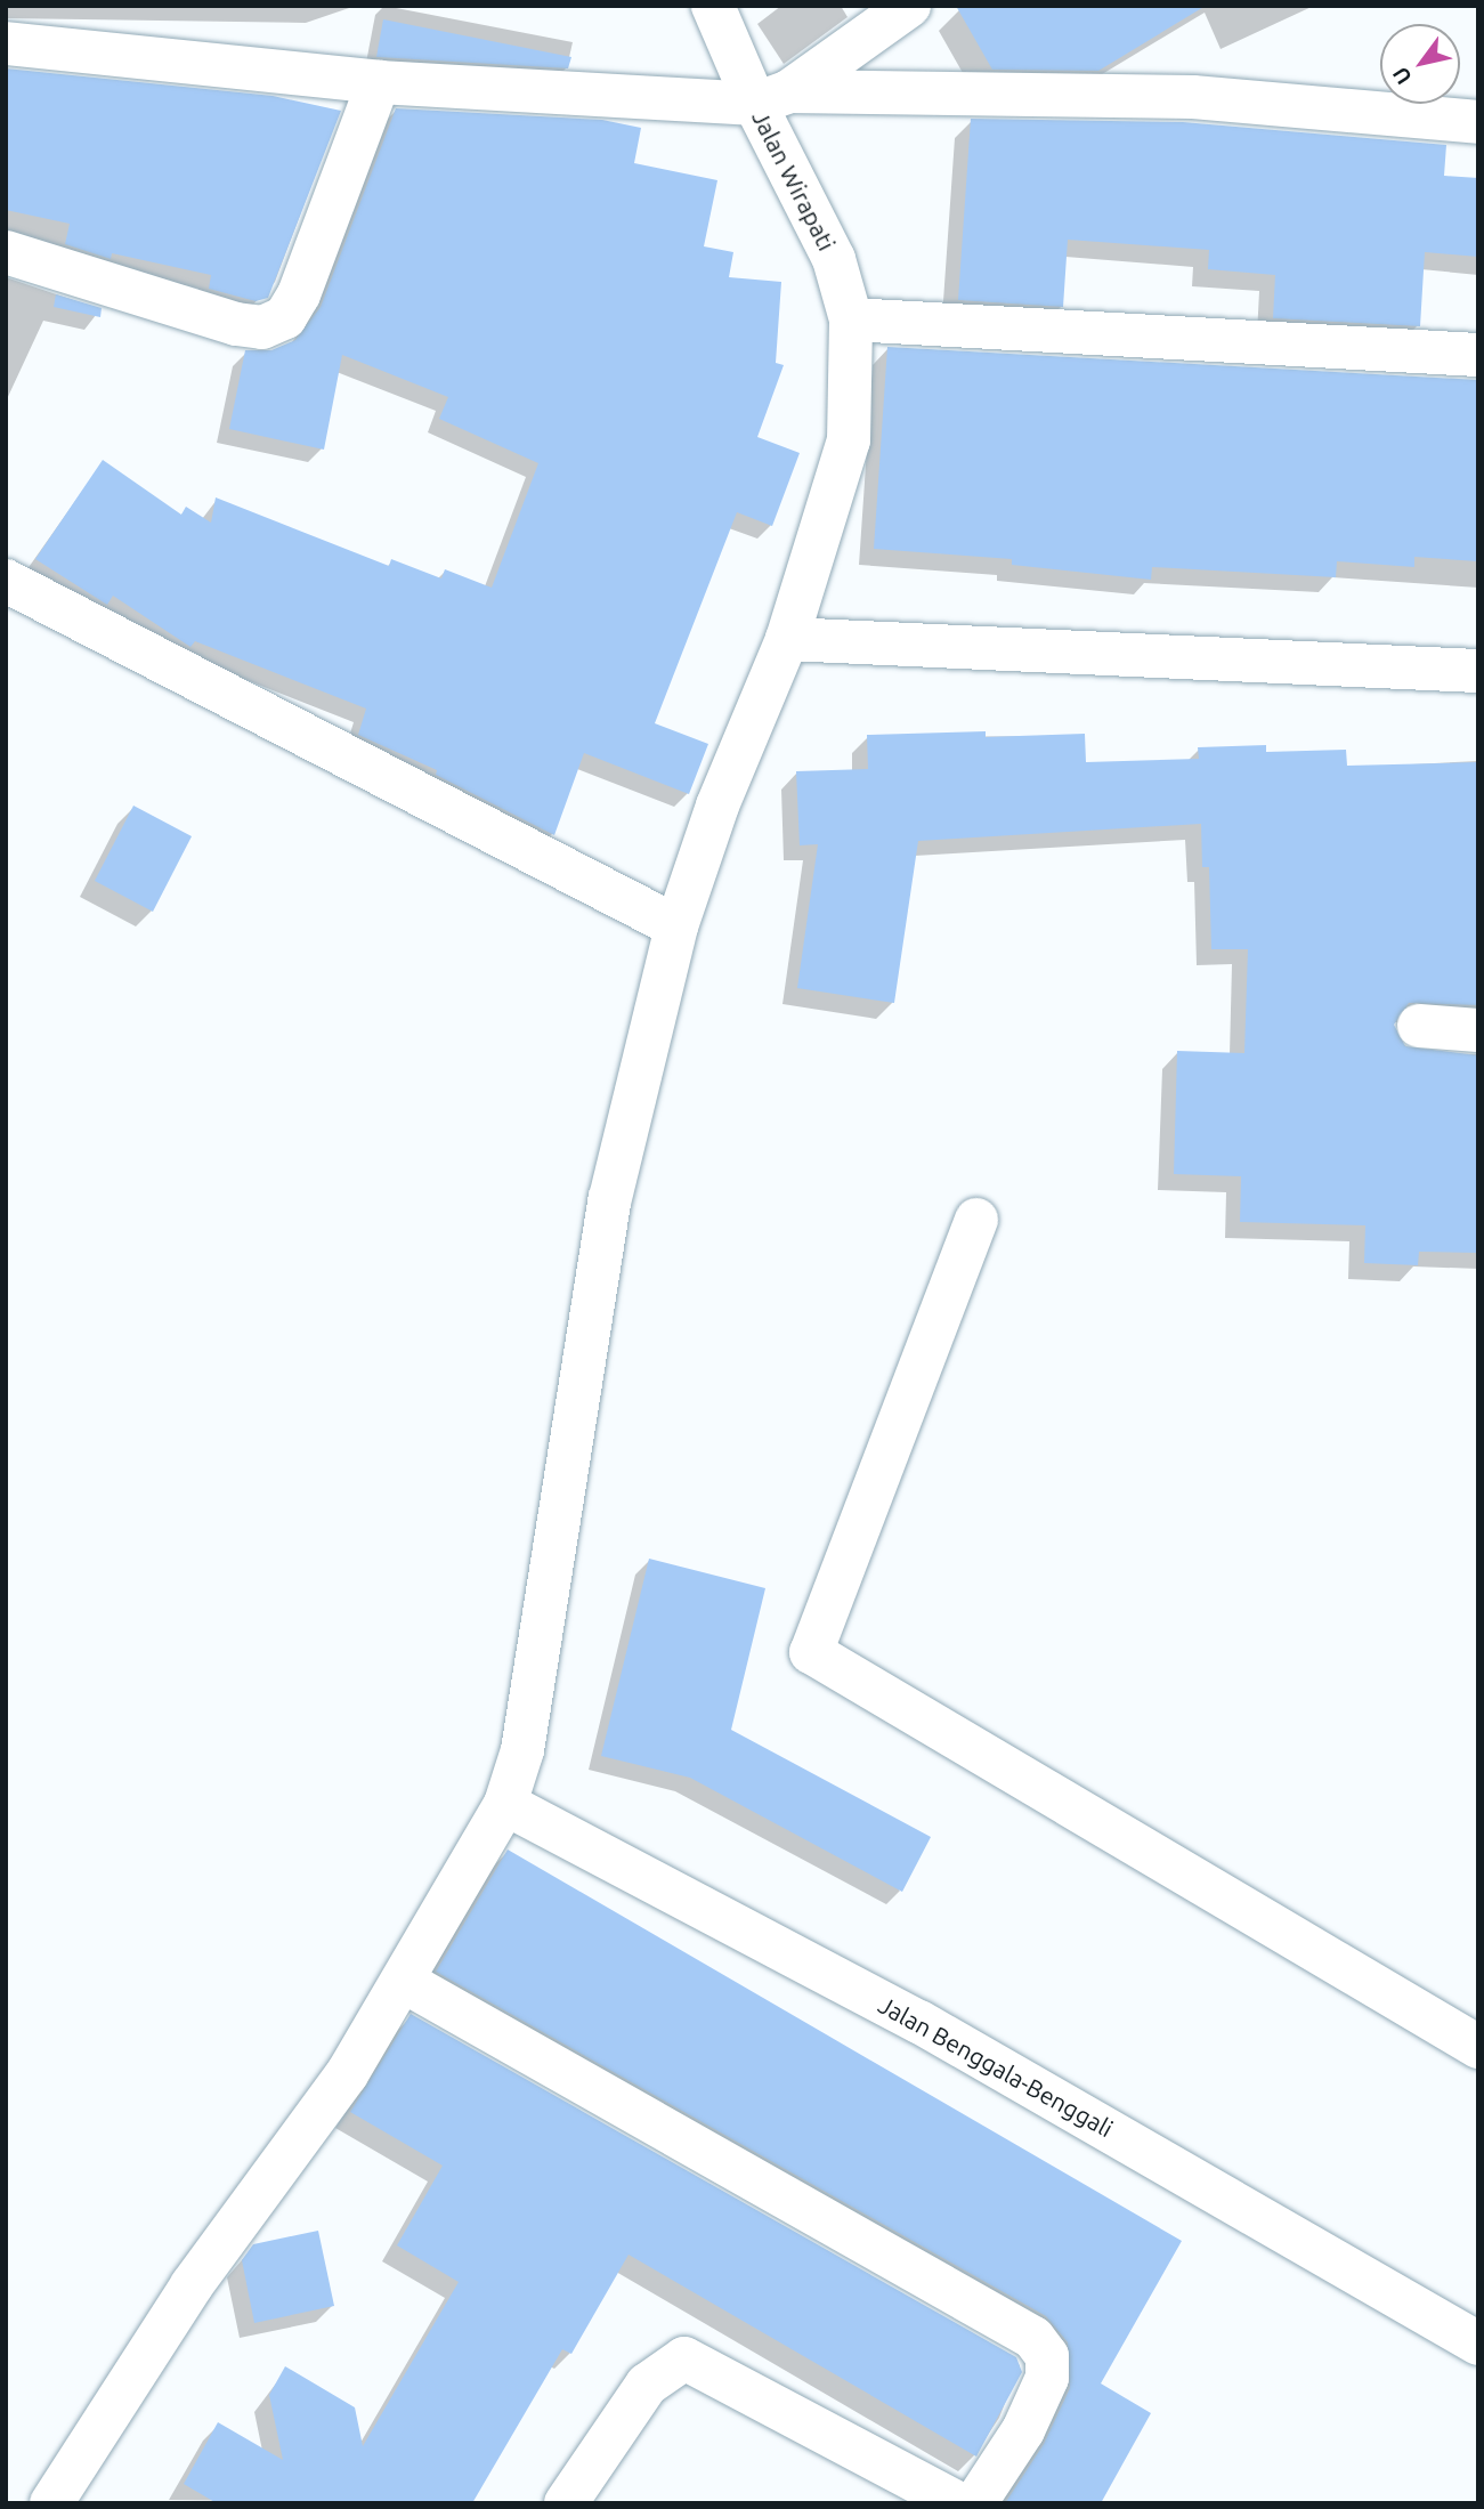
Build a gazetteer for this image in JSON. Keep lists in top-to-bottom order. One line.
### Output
{"streets":{"street":["Jalan Wirapati","Jalan Benggala-Benggali"]},"crossings":[["Jalan Wirapati","Jalan Benggala-Benggali"]],"north":"bottom left"}
